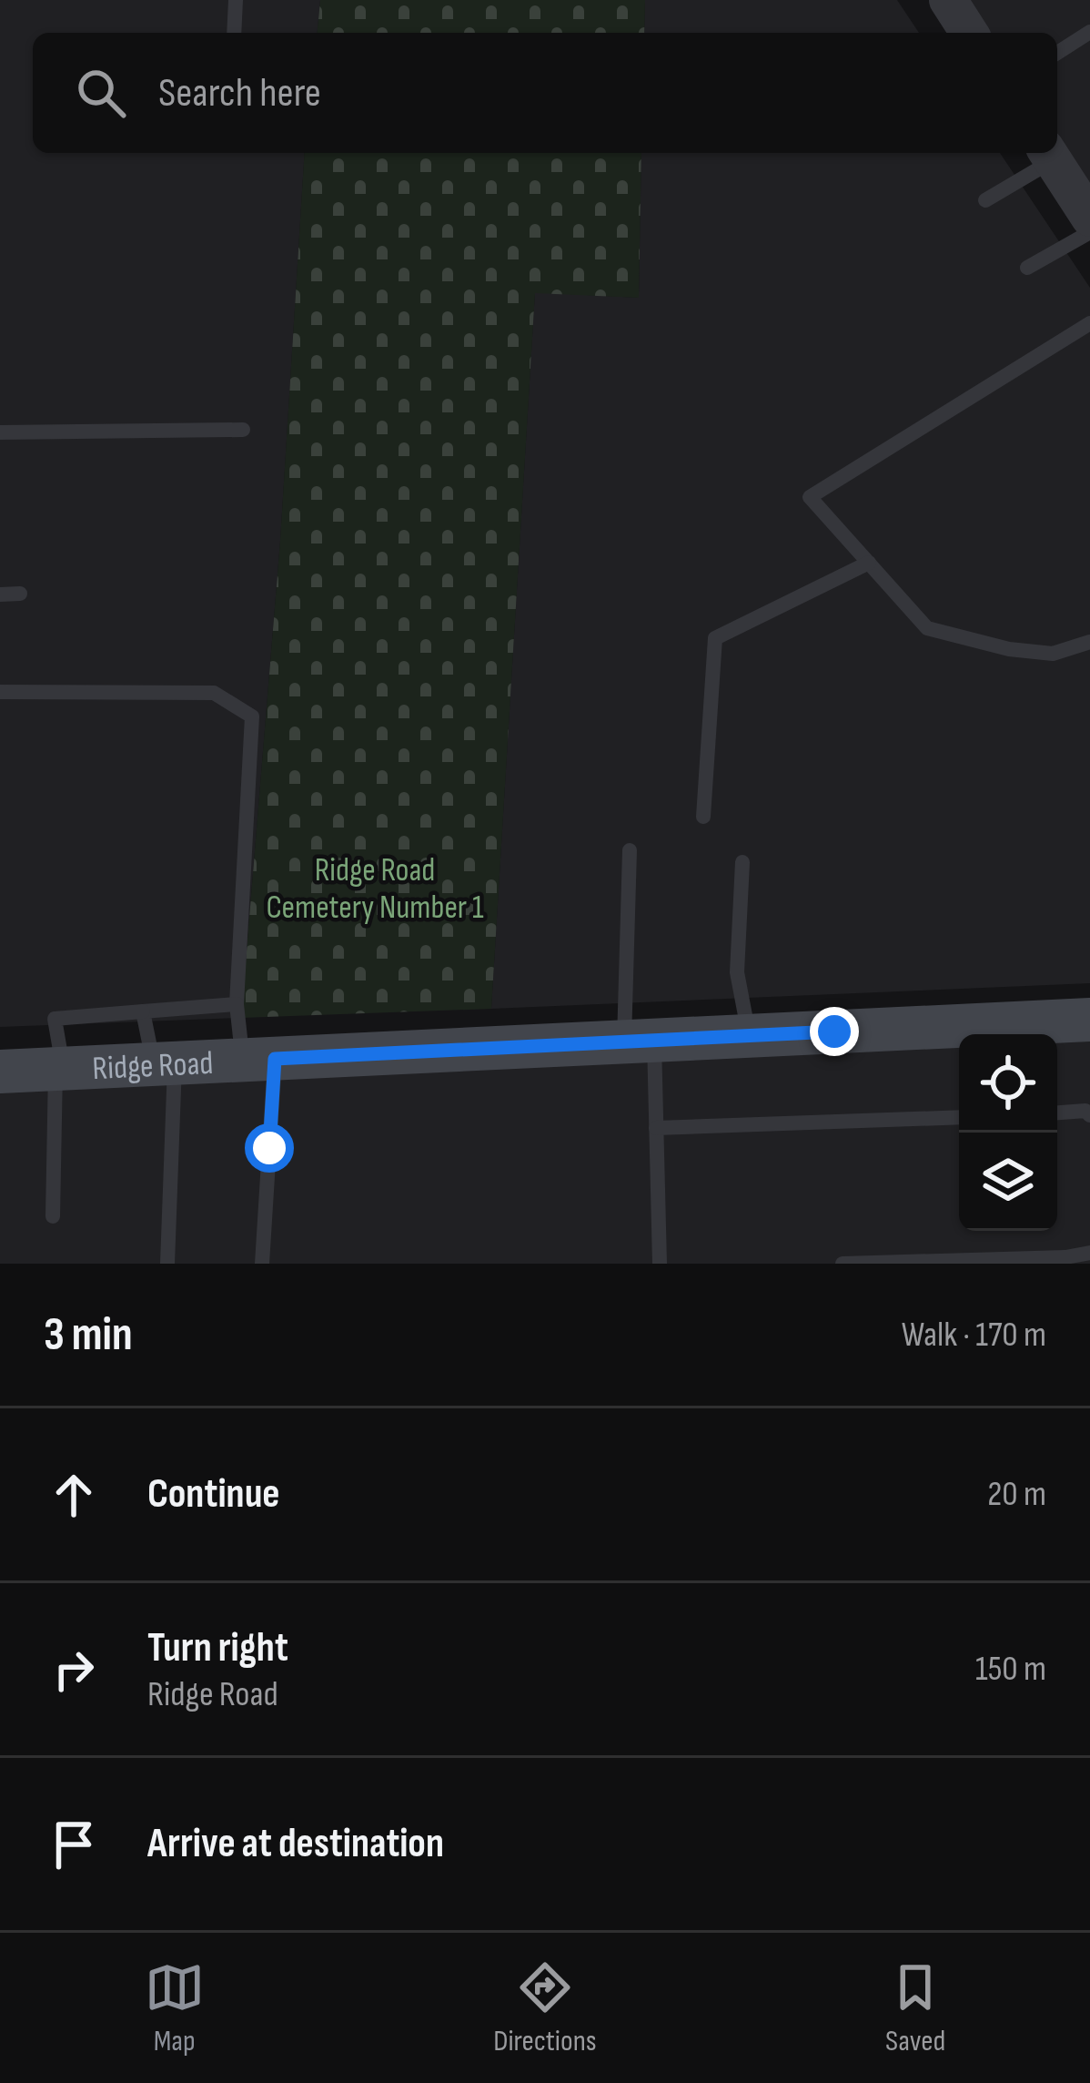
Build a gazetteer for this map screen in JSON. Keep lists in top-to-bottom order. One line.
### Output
{"streets":{"main road":["Ridge Road"]},"parks":["Ridge Road Cemetery Number 1"],"page":{"search":"Search here","heading":["3 min","Walk · 170 m"],"list":[["Continue","20 m"],["Turn right","Ridge Road","150 m"],"Arrive at destination"],"nav":["Map","Directions","Saved"]}}
